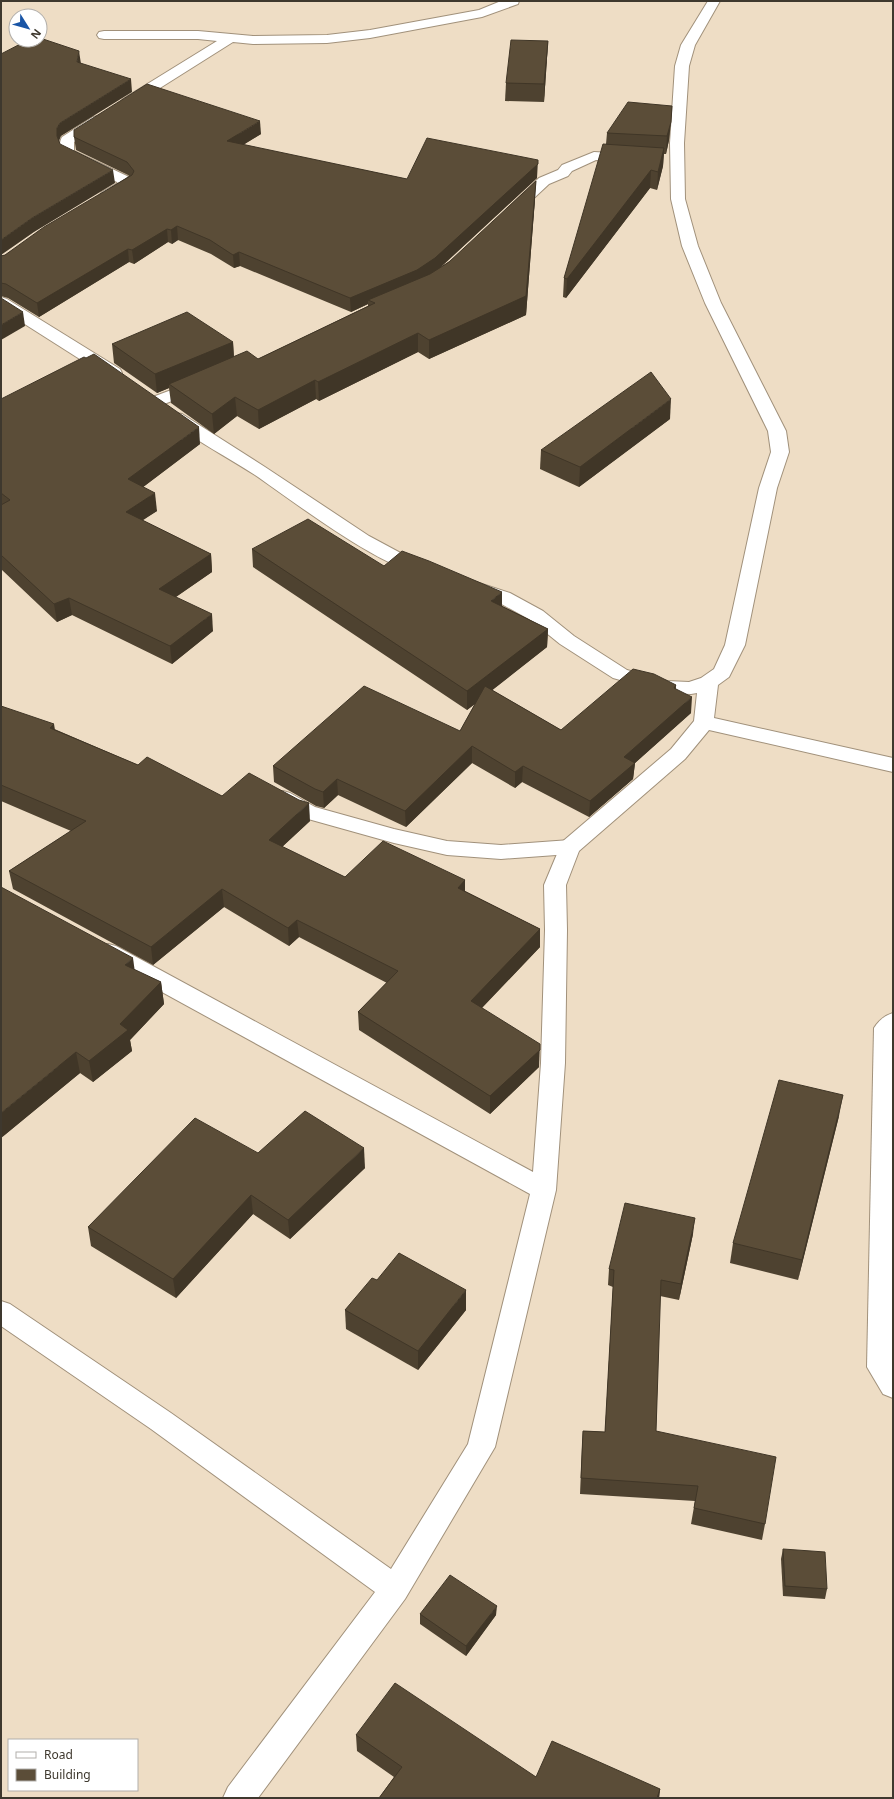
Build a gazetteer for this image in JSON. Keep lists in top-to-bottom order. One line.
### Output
{"legend":["Road","Building"],"north":"bottom right"}
